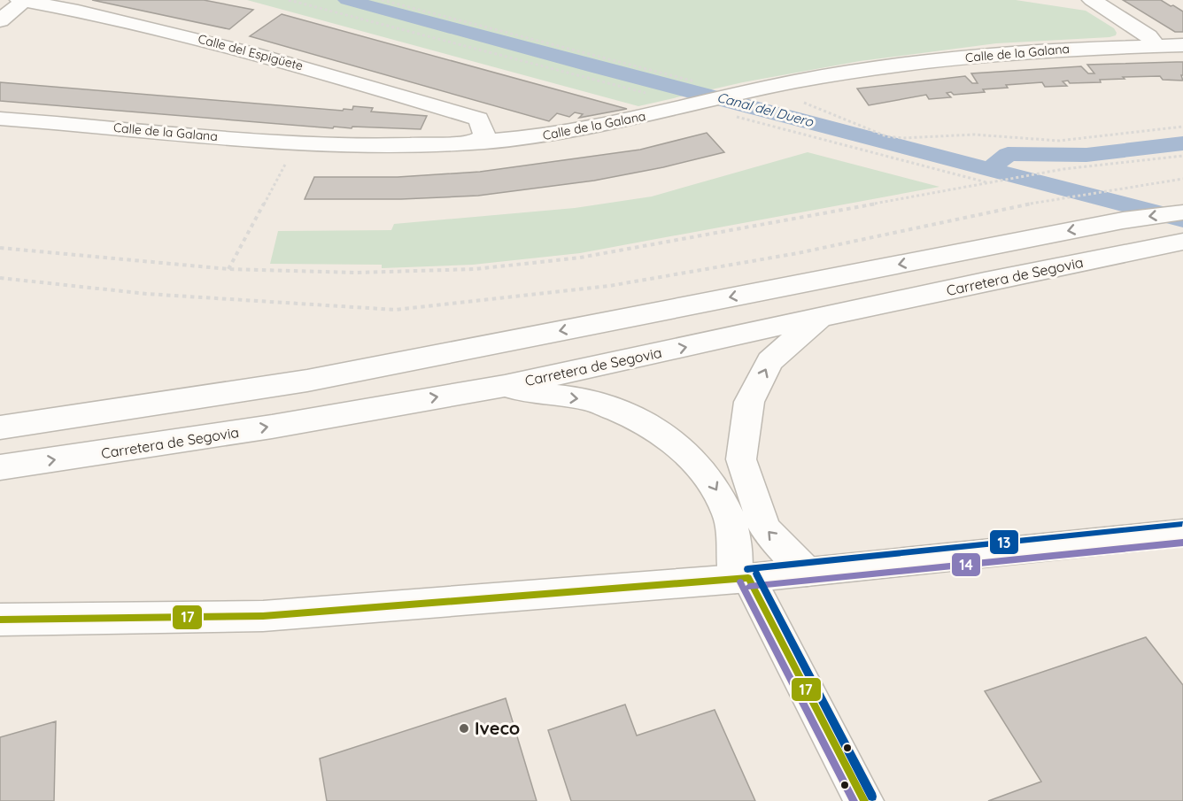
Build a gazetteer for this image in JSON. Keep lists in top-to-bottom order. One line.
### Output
{"streets":{"main road":["Calle del Espigüete","Calle de la Galana","Carretera de Segovia"]},"crossings":[["Calle del Espigüete","Calle de la Galana"]],"water":["Canal del Duero"],"places":["Iveco"],"lines":["transit line 13","transit line 14","transit line 17"]}
